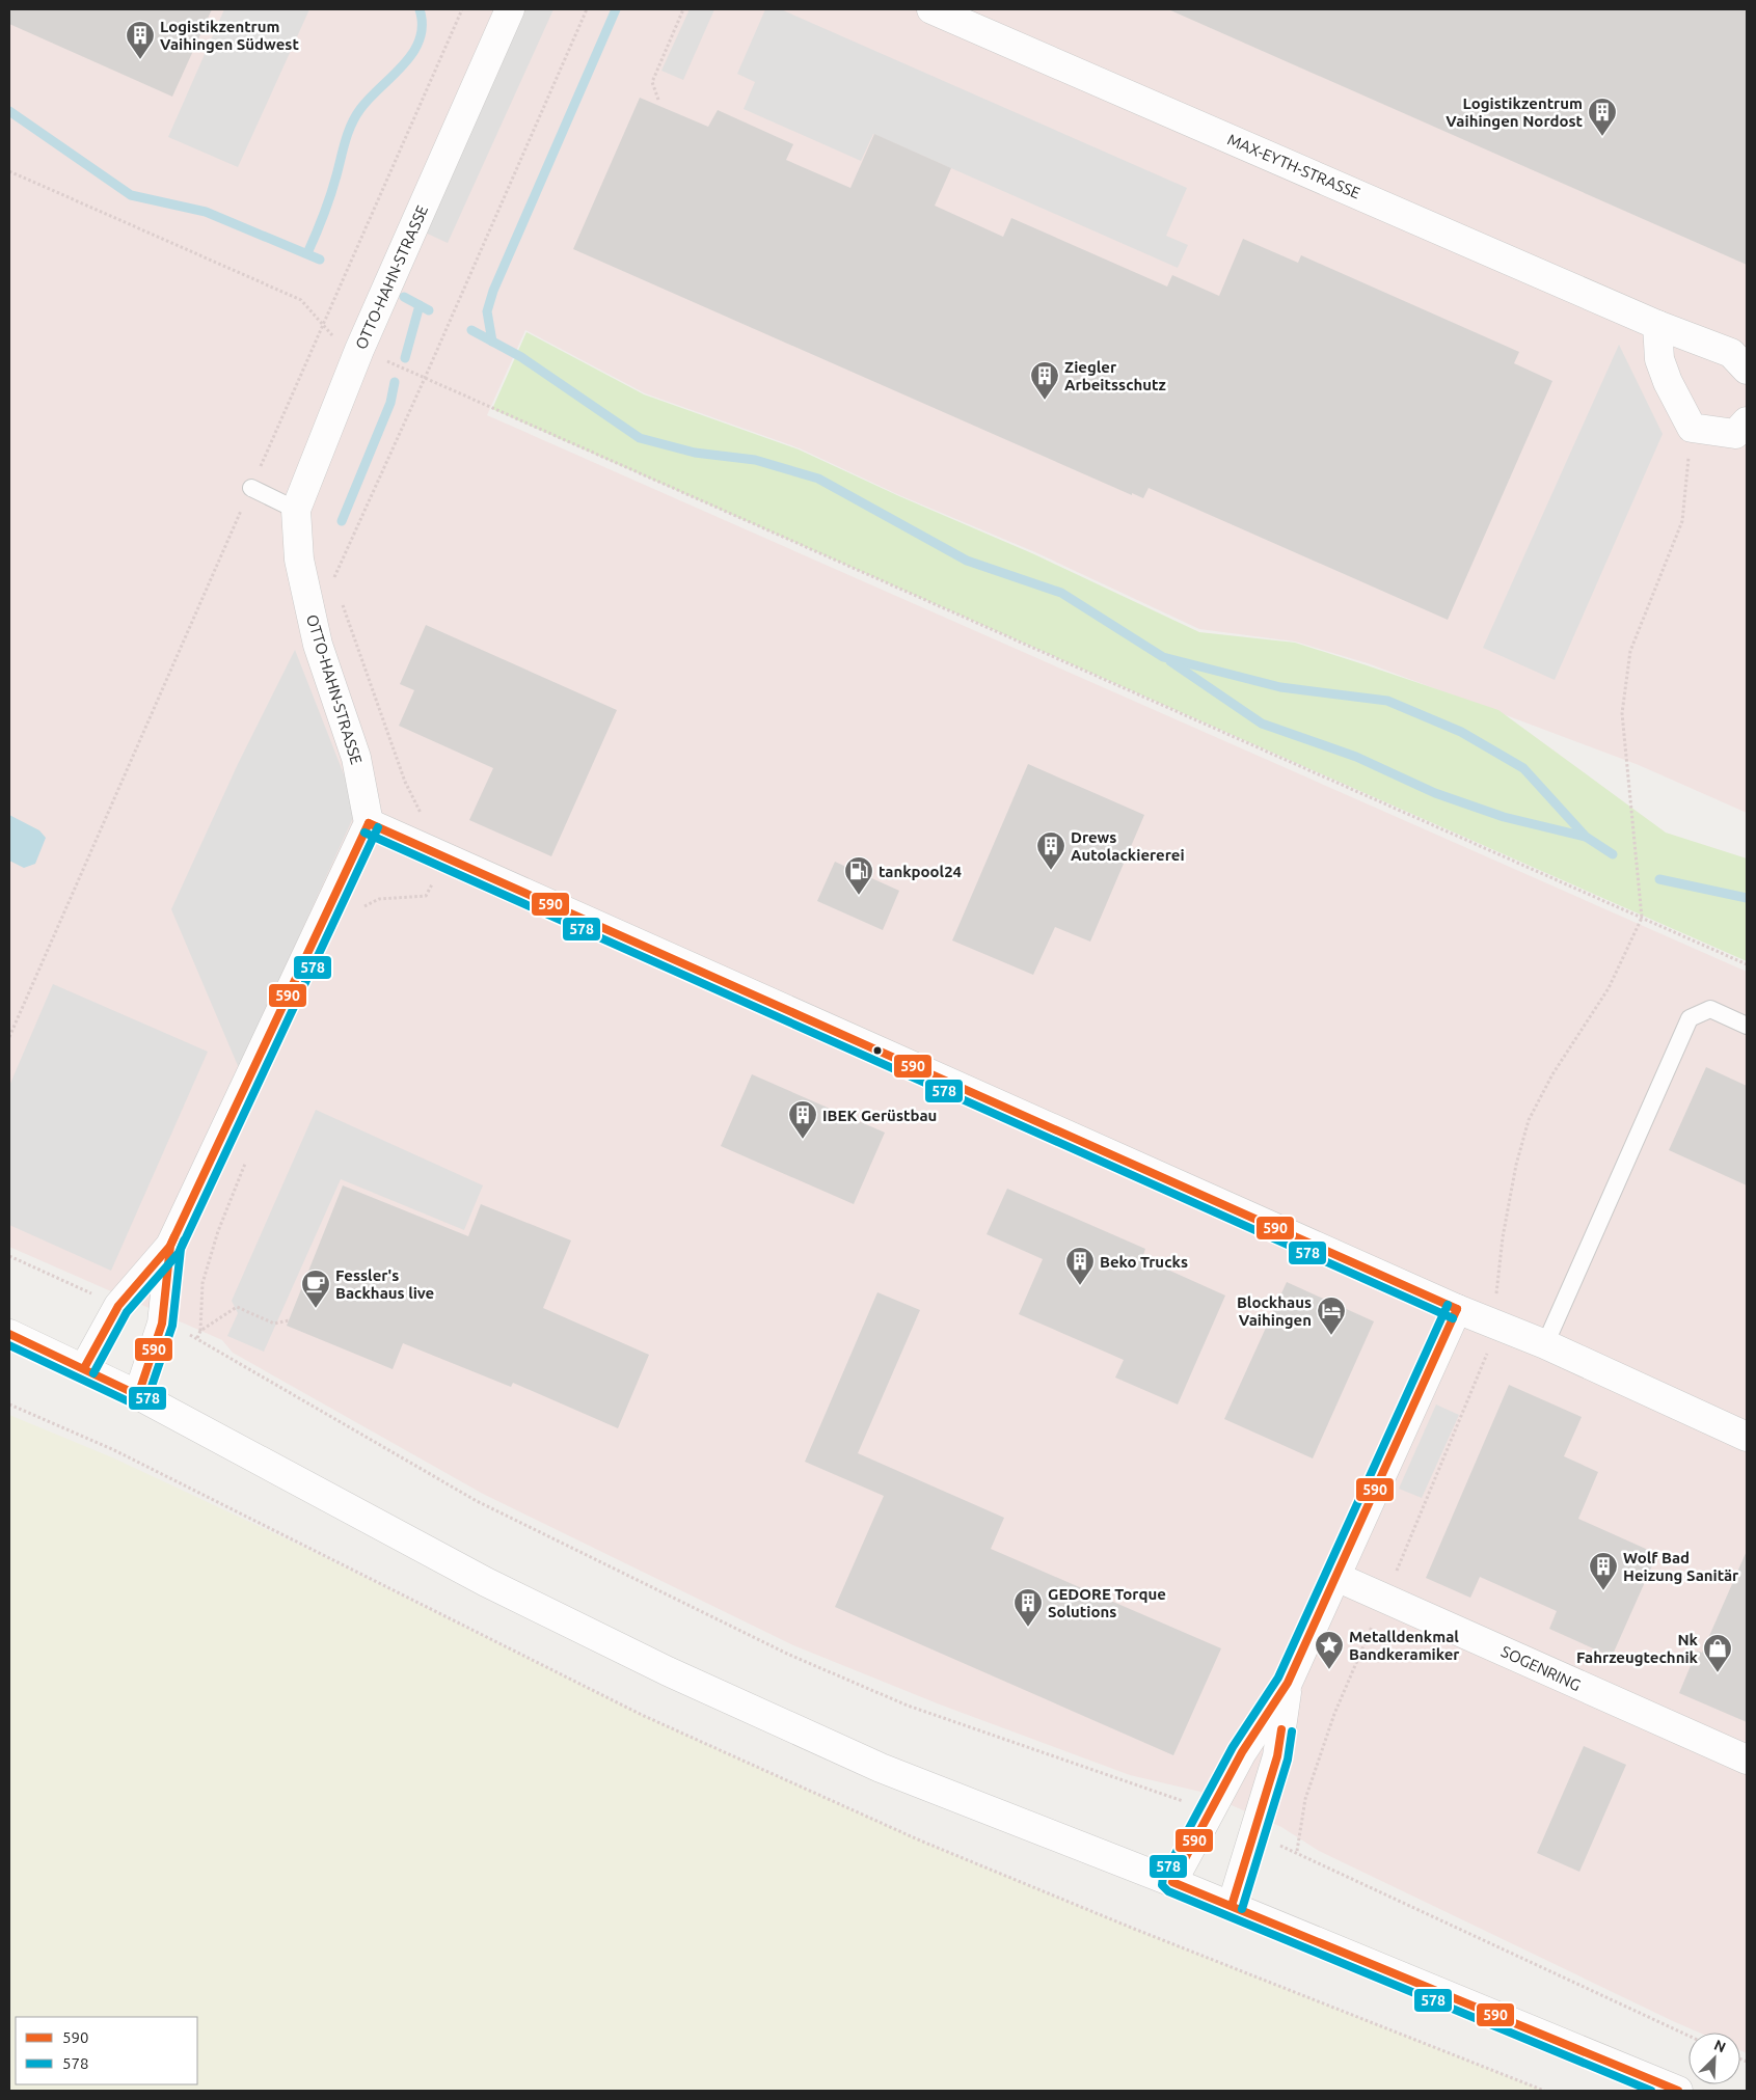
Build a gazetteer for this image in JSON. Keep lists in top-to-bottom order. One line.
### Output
{"streets":{"street":["MAX-EYTH-STRASSE","OTTO-HAHN-STRASSE","SOGENRING"]},"places":{"building":["Logistikzentrum Vaihingen Südwest","Logistikzentrum Vaihingen Nordost","Ziegler Arbeitsschutz","Drews Autolackiererei","IBEK Gerüstbau","Beko Trucks","Wolf Bad Heizung Sanitär","GEDORE Torque Solutions"],"fuel station":["tankpool24"],"cafe":["Fessler's Backhaus live"],"hotel":["Blockhaus Vaihingen"],"place":["Metalldenkmal Bandkeramiker"],"shop":["Nk Fahrzeugtechnik"]},"lines":["transit line 590","transit line 578"],"legend":["590","578"],"north":"top right"}
